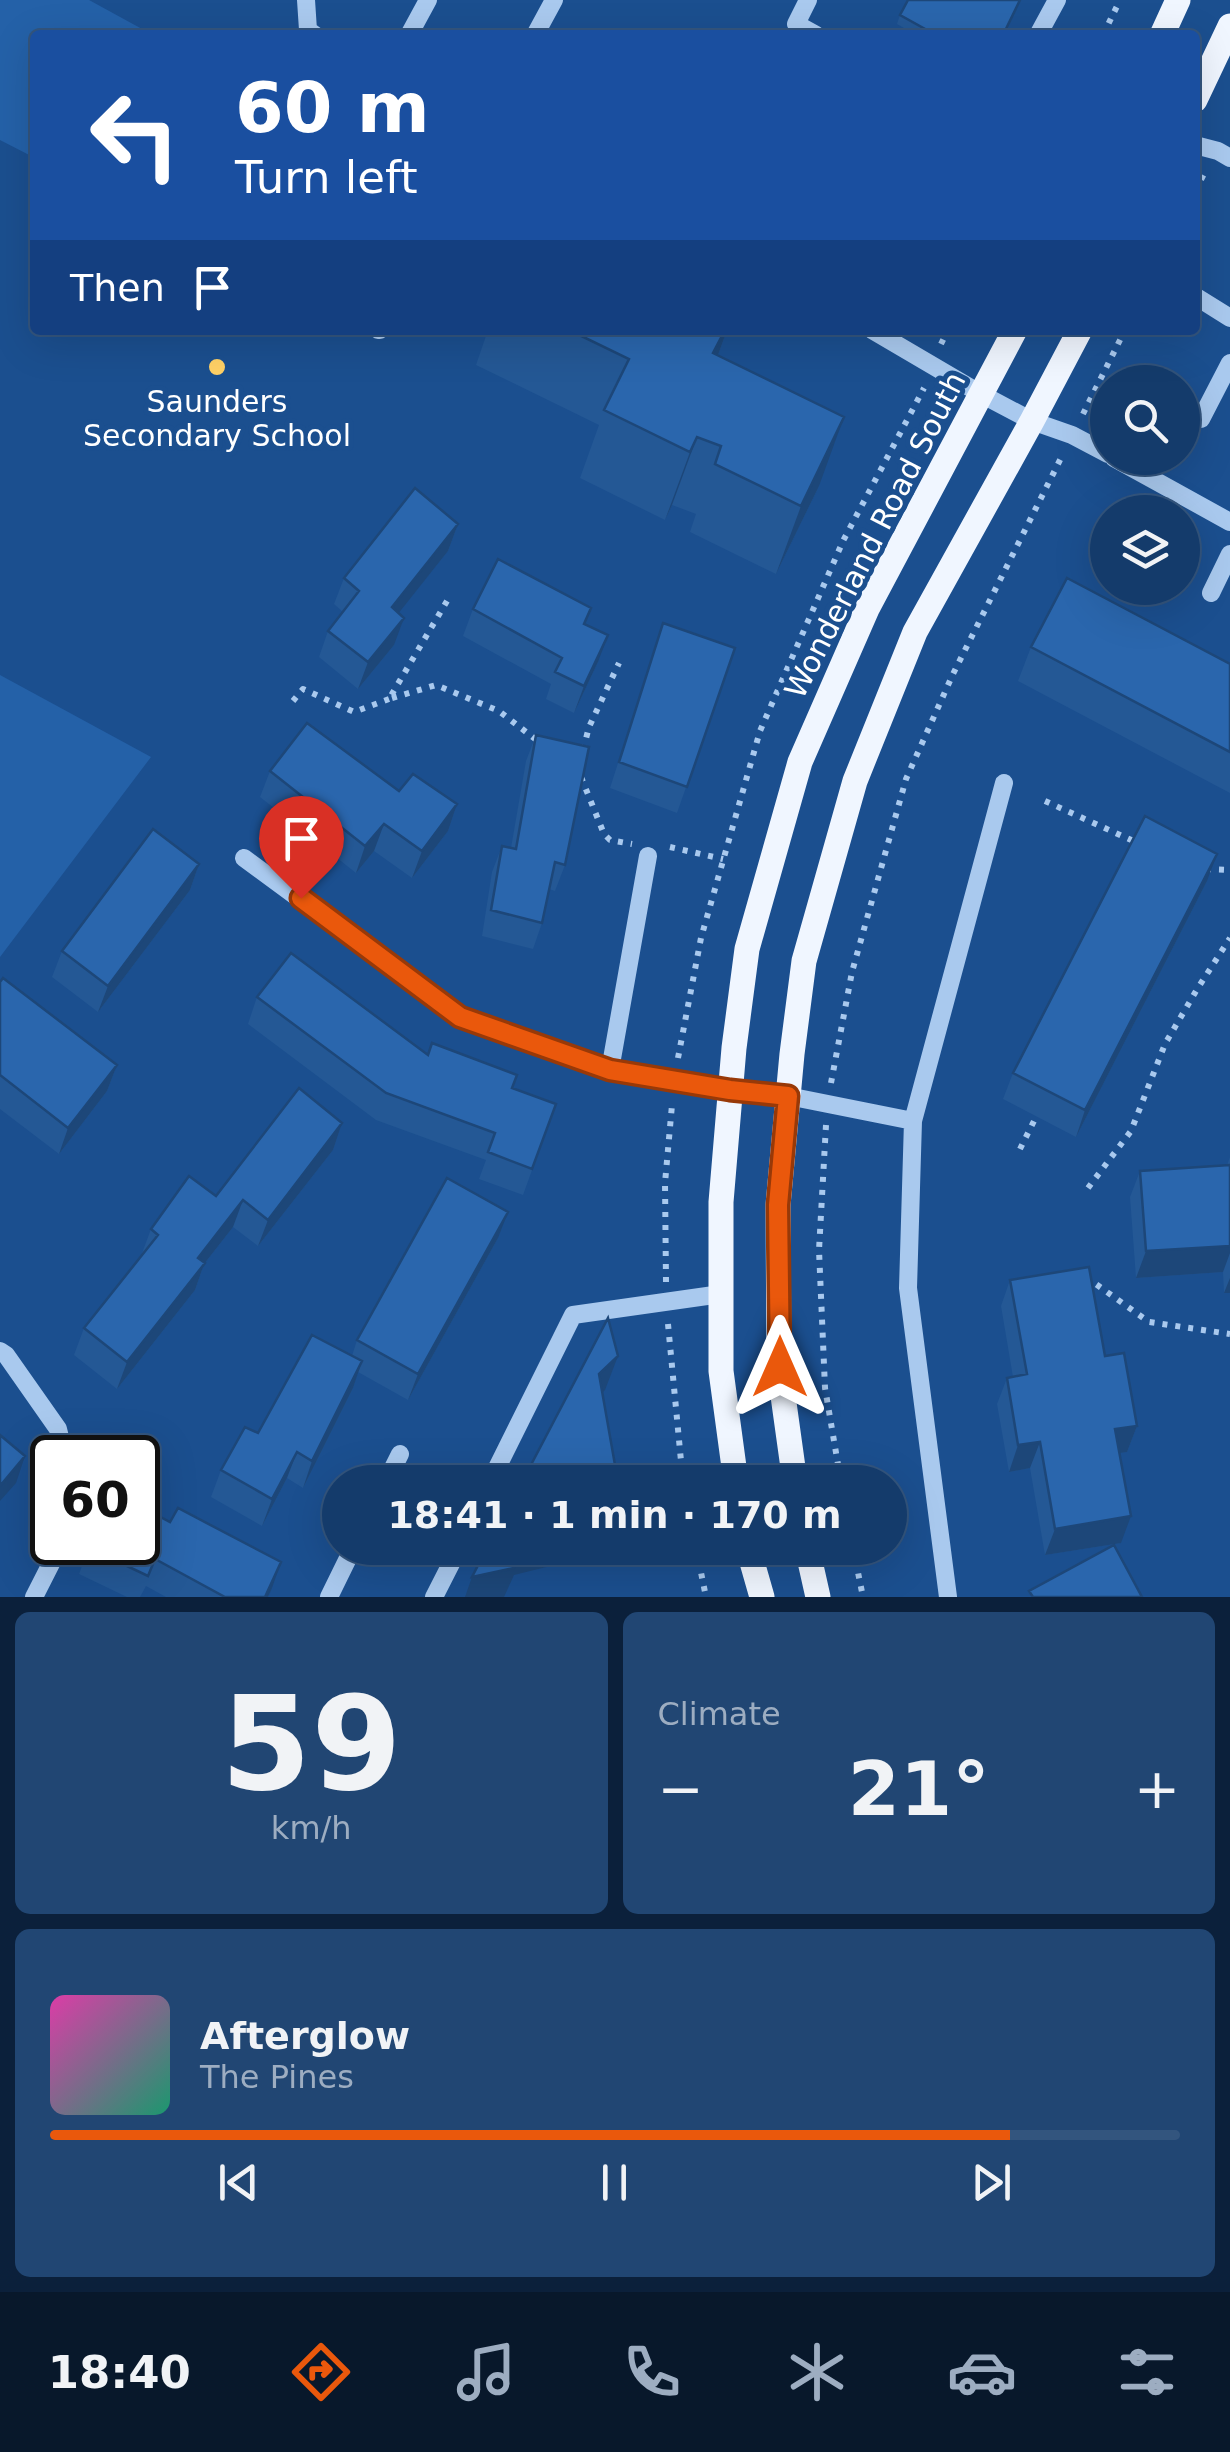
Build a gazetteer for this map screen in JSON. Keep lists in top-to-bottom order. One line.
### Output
{"streets":{"main road":["Wonderland Road South"]},"places":["Saunders Secondary School"],"page":{"turn":["60 m","Turn left"],"then":"Then","limit":"60","trip":"18:41 · 1 min · 170 m","tile":[["59","km/h"],"Climate"],"heat":["−","21°","+"],"song":["Afterglow","The Pines"],"tabs":"18:40"}}
